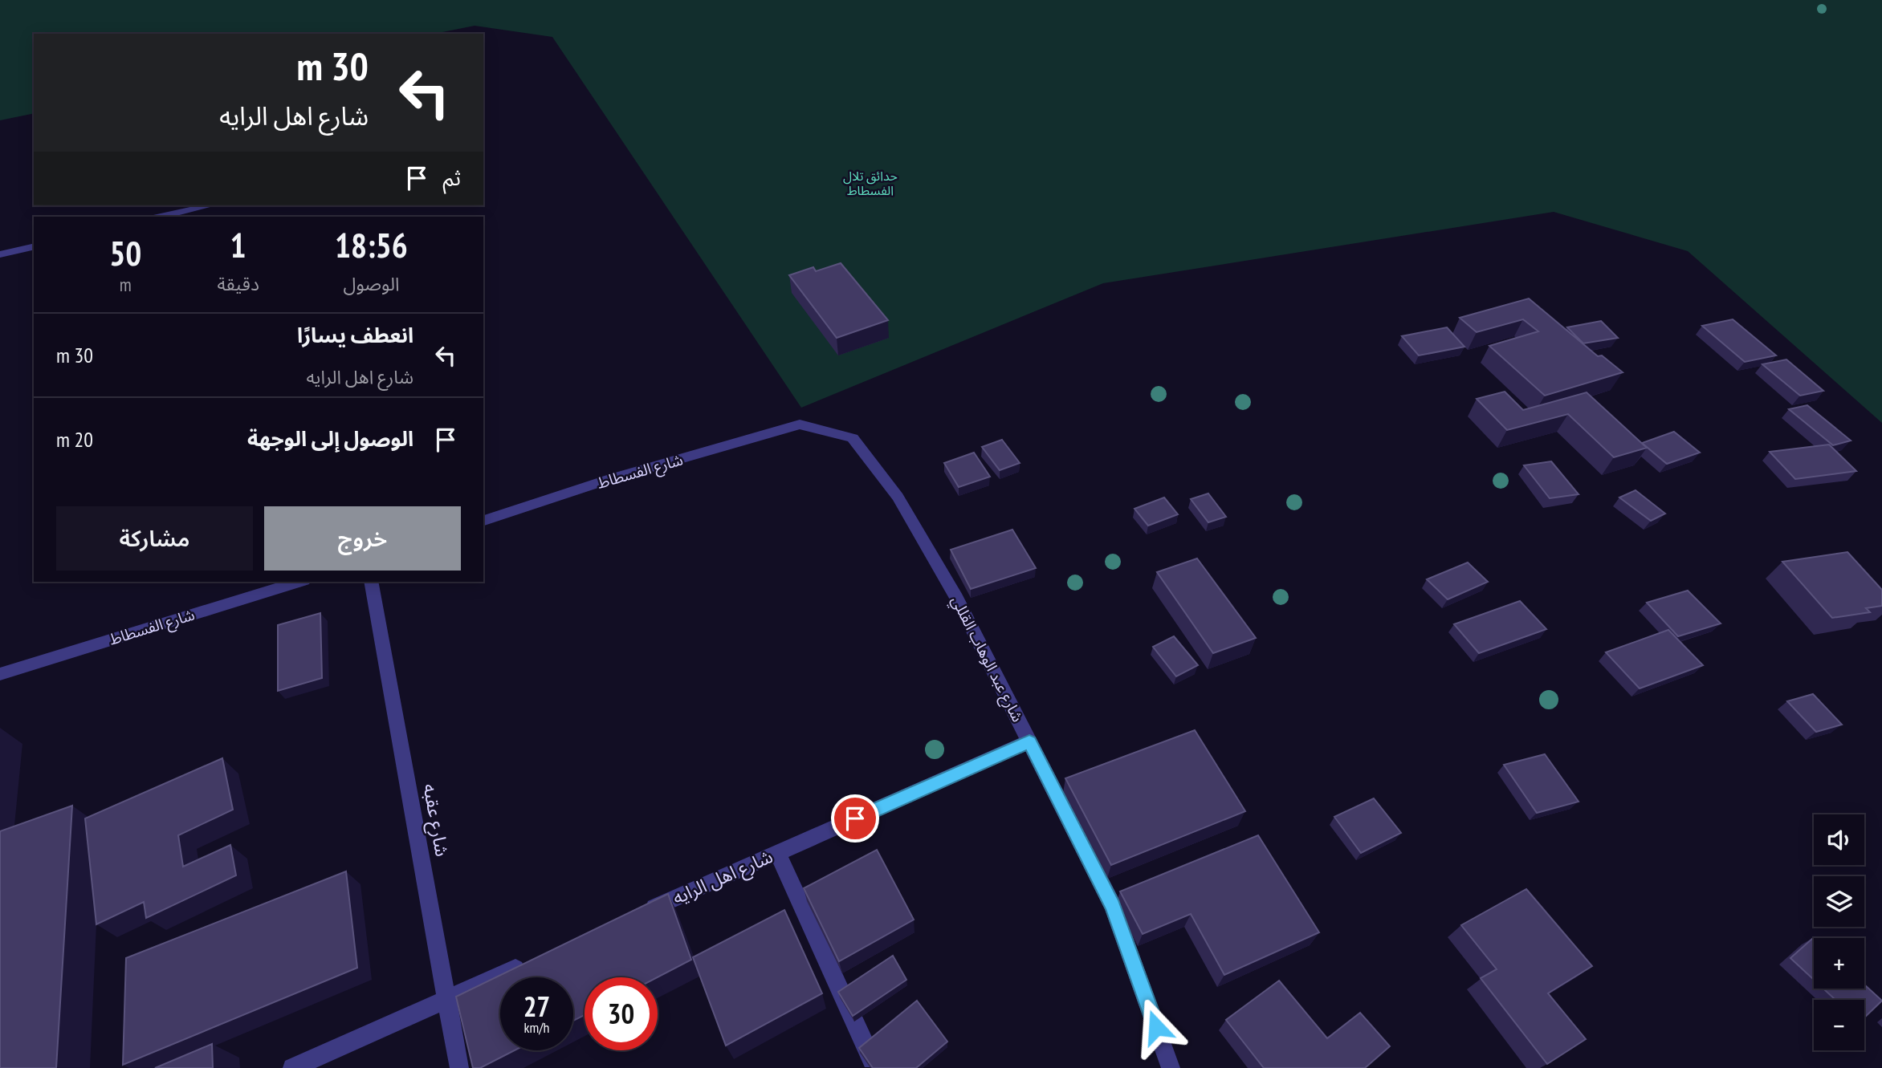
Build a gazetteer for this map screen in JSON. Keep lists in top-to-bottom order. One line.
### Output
{"streets":{"street":["شارع الفسطاط","شارع عبد الوهاب القللي","شارع عقبه","شارع اهل الرايه"]},"crossings":[["شارع الفسطاط","شارع عبد الوهاب القللي"],["شارع عبد الوهاب القللي","شارع اهل الرايه"]],"parks":["حدائق تلال الفسطاط"],"page":{"turn":["30 m","شارع اهل الرايه"],"then":"ثم","eta":["18:56","الوصول","1","دقيقة","50","m"],"list":[{"name":"انعطف يسارًا","note":"شارع اهل الرايه","value":"30 m"},{"name":"الوصول إلى الوجهة","value":"20 m"}],"buttons":["خروج","مشاركة"],"map_buttons":["+","−"],"speed":"27 km/h","limit":"30"}}
